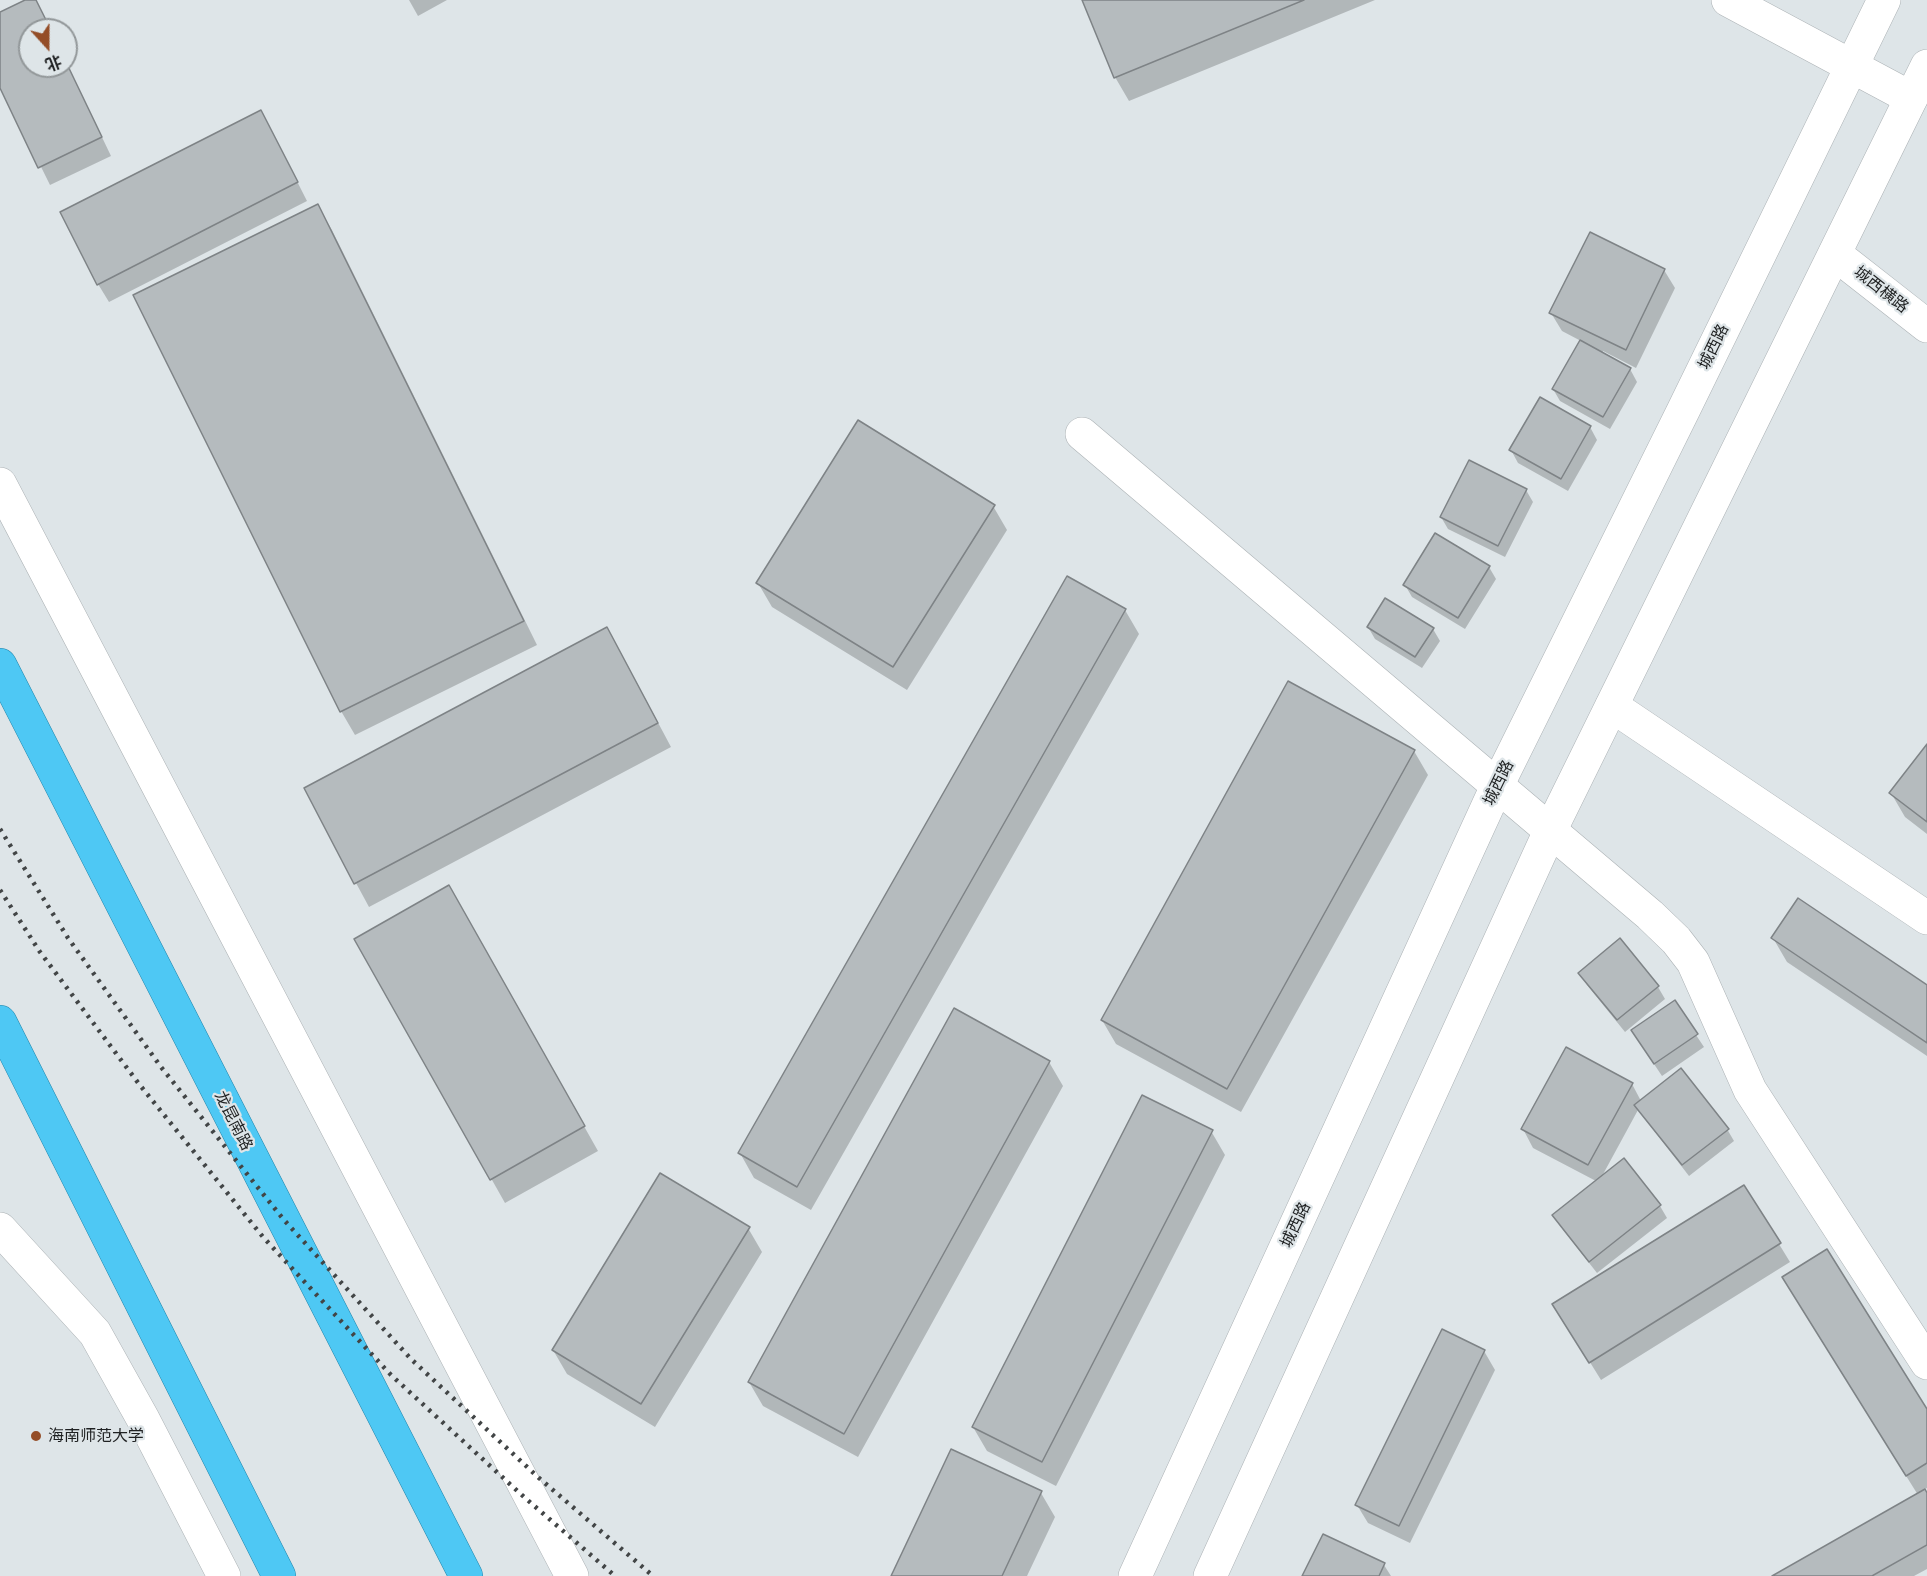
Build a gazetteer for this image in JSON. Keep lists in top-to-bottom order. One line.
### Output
{"streets":{"highway":["龙昆南路"],"main road":["城西横路","城西路"]},"places":["海南师范大学"],"north":"bottom"}
